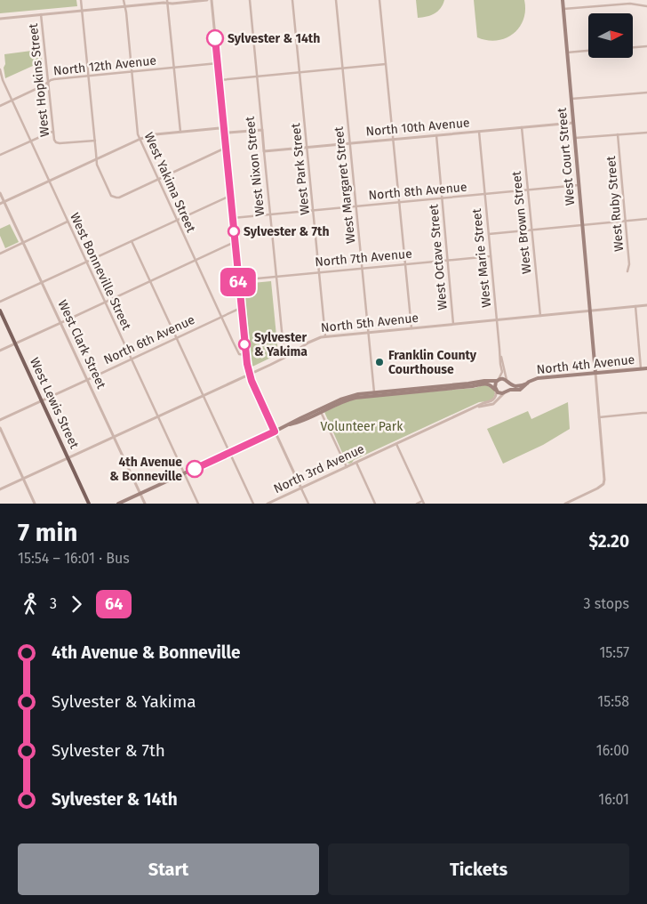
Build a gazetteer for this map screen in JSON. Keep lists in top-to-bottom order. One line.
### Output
{"streets":{"main road":["West Court Street","North 4th Avenue","West Lewis Street"],"street":["North 12th Avenue","West Hopkins Street","North 10th Avenue","West Nixon Street","West Park Street","West Yakima Street","West Margaret Street","North 8th Avenue","West Ruby Street","West Brown Street","West Octave Street","North 7th Avenue","West Marie Street","West Bonneville Street","North 5th Avenue","North 6th Avenue","West Clark Street","North 3rd Avenue"]},"crossings":[["North 12th Avenue","West Hopkins Street"],["North 12th Avenue","West Yakima Street"],["North 12th Avenue","West Bonneville Street"],["North 10th Avenue","West Court Street"],["North 10th Avenue","West Nixon Street"],["North 10th Avenue","West Park Street"],["North 10th Avenue","West Margaret Street"],["North 10th Avenue","West Brown Street"],["North 10th Avenue","West Octave Street"],["North 10th Avenue","West Marie Street"],["West Court Street","North 8th Avenue"],["West Court Street","North 5th Avenue"],["West Court Street","North 4th Avenue"],["West Nixon Street","North 8th Avenue"],["West Nixon Street","North 7th Avenue"],["West Nixon Street","North 5th Avenue"],["West Park Street","North 8th Avenue"],["West Park Street","North 7th Avenue"],["West Park Street","North 5th Avenue"],["West Yakima Street","North 6th Avenue"],["West Margaret Street","North 8th Avenue"],["West Margaret Street","North 7th Avenue"],["West Margaret Street","North 5th Avenue"],["North 8th Avenue","West Brown Street"],["North 8th Avenue","West Octave Street"],["North 8th Avenue","West Marie Street"],["West Brown Street","North 5th Avenue"],["West Octave Street","North 7th Avenue"],["West Octave Street","North 5th Avenue"],["North 7th Avenue","West Marie Street"],["West Marie Street","North 5th Avenue"],["West Marie Street","North 4th Avenue"],["West Marie Street","North 3rd Avenue"],["West Bonneville Street","North 5th Avenue"],["West Bonneville Street","North 6th Avenue"],["North 5th Avenue","West Clark Street"],["North 5th Avenue","West Lewis Street"],["North 6th Avenue","West Clark Street"],["North 6th Avenue","West Lewis Street"],["North 4th Avenue","North 3rd Avenue"]],"parks":["Volunteer Park"],"places":["Sylvester & 14th","Sylvester & 7th","Sylvester & Yakima","Franklin County Courthouse","4th Avenue & Bonneville"],"lines":["bus line 64"],"north":"right","page":{"on_map":"64","heading":["7 min","15:54 – 16:01 · Bus","$2.20"],"legs":["3","64","3 stops"],"list":[{"name":"4th Avenue & Bonneville","value":"15:57"},{"name":"Sylvester & Yakima","value":"15:58"},{"name":"Sylvester & 7th","value":"16:00"},{"name":"Sylvester & 14th","value":"16:01"}],"buttons":["Start","Tickets"]}}
